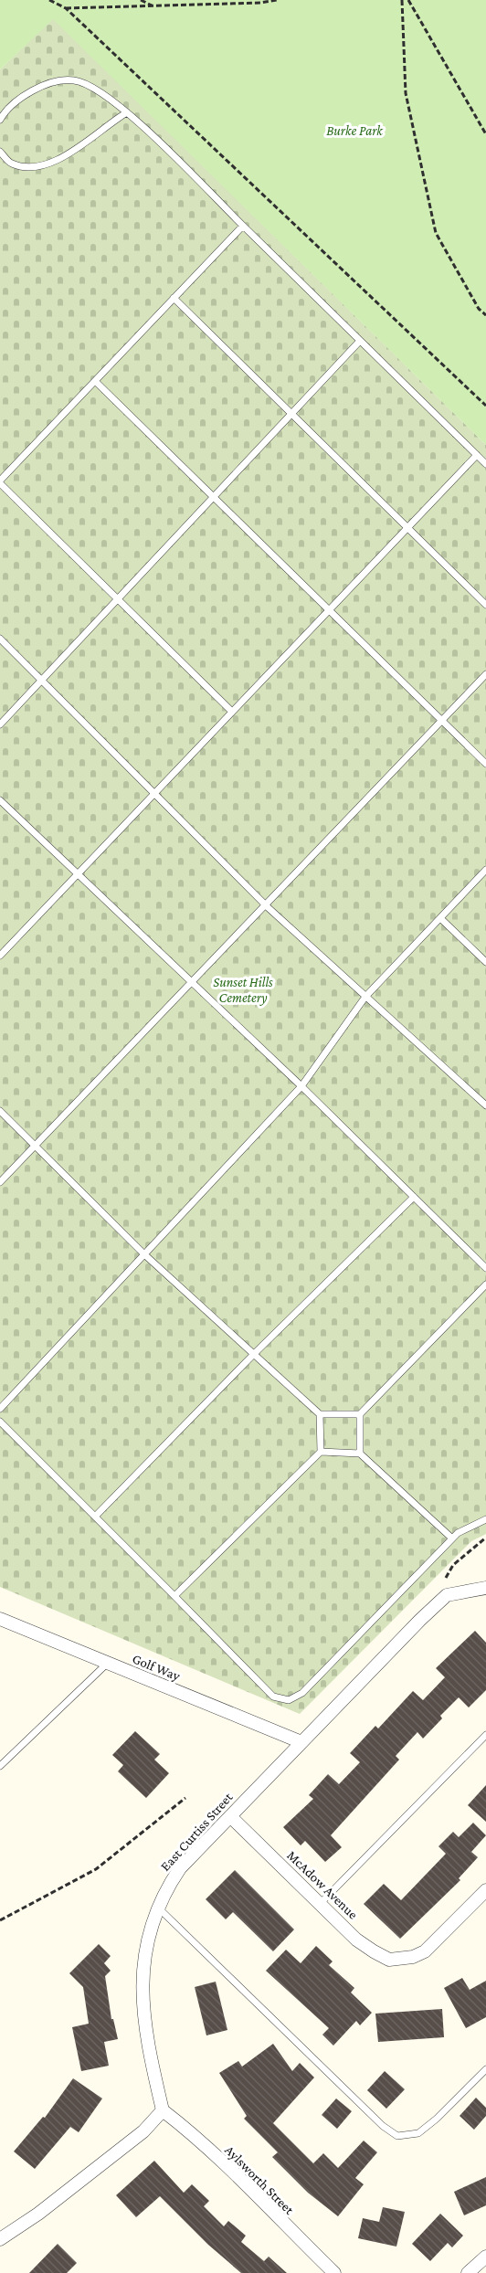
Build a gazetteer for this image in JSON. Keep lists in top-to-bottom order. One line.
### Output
{"streets":{"street":["Golf Way","East Curtiss Street","McAdow Avenue","Aylsworth Street"]},"crossings":[["Golf Way","East Curtiss Street"],["East Curtiss Street","McAdow Avenue"],["East Curtiss Street","Aylsworth Street"]],"parks":["Burke Park","Sunset Hills Cemetery"]}
